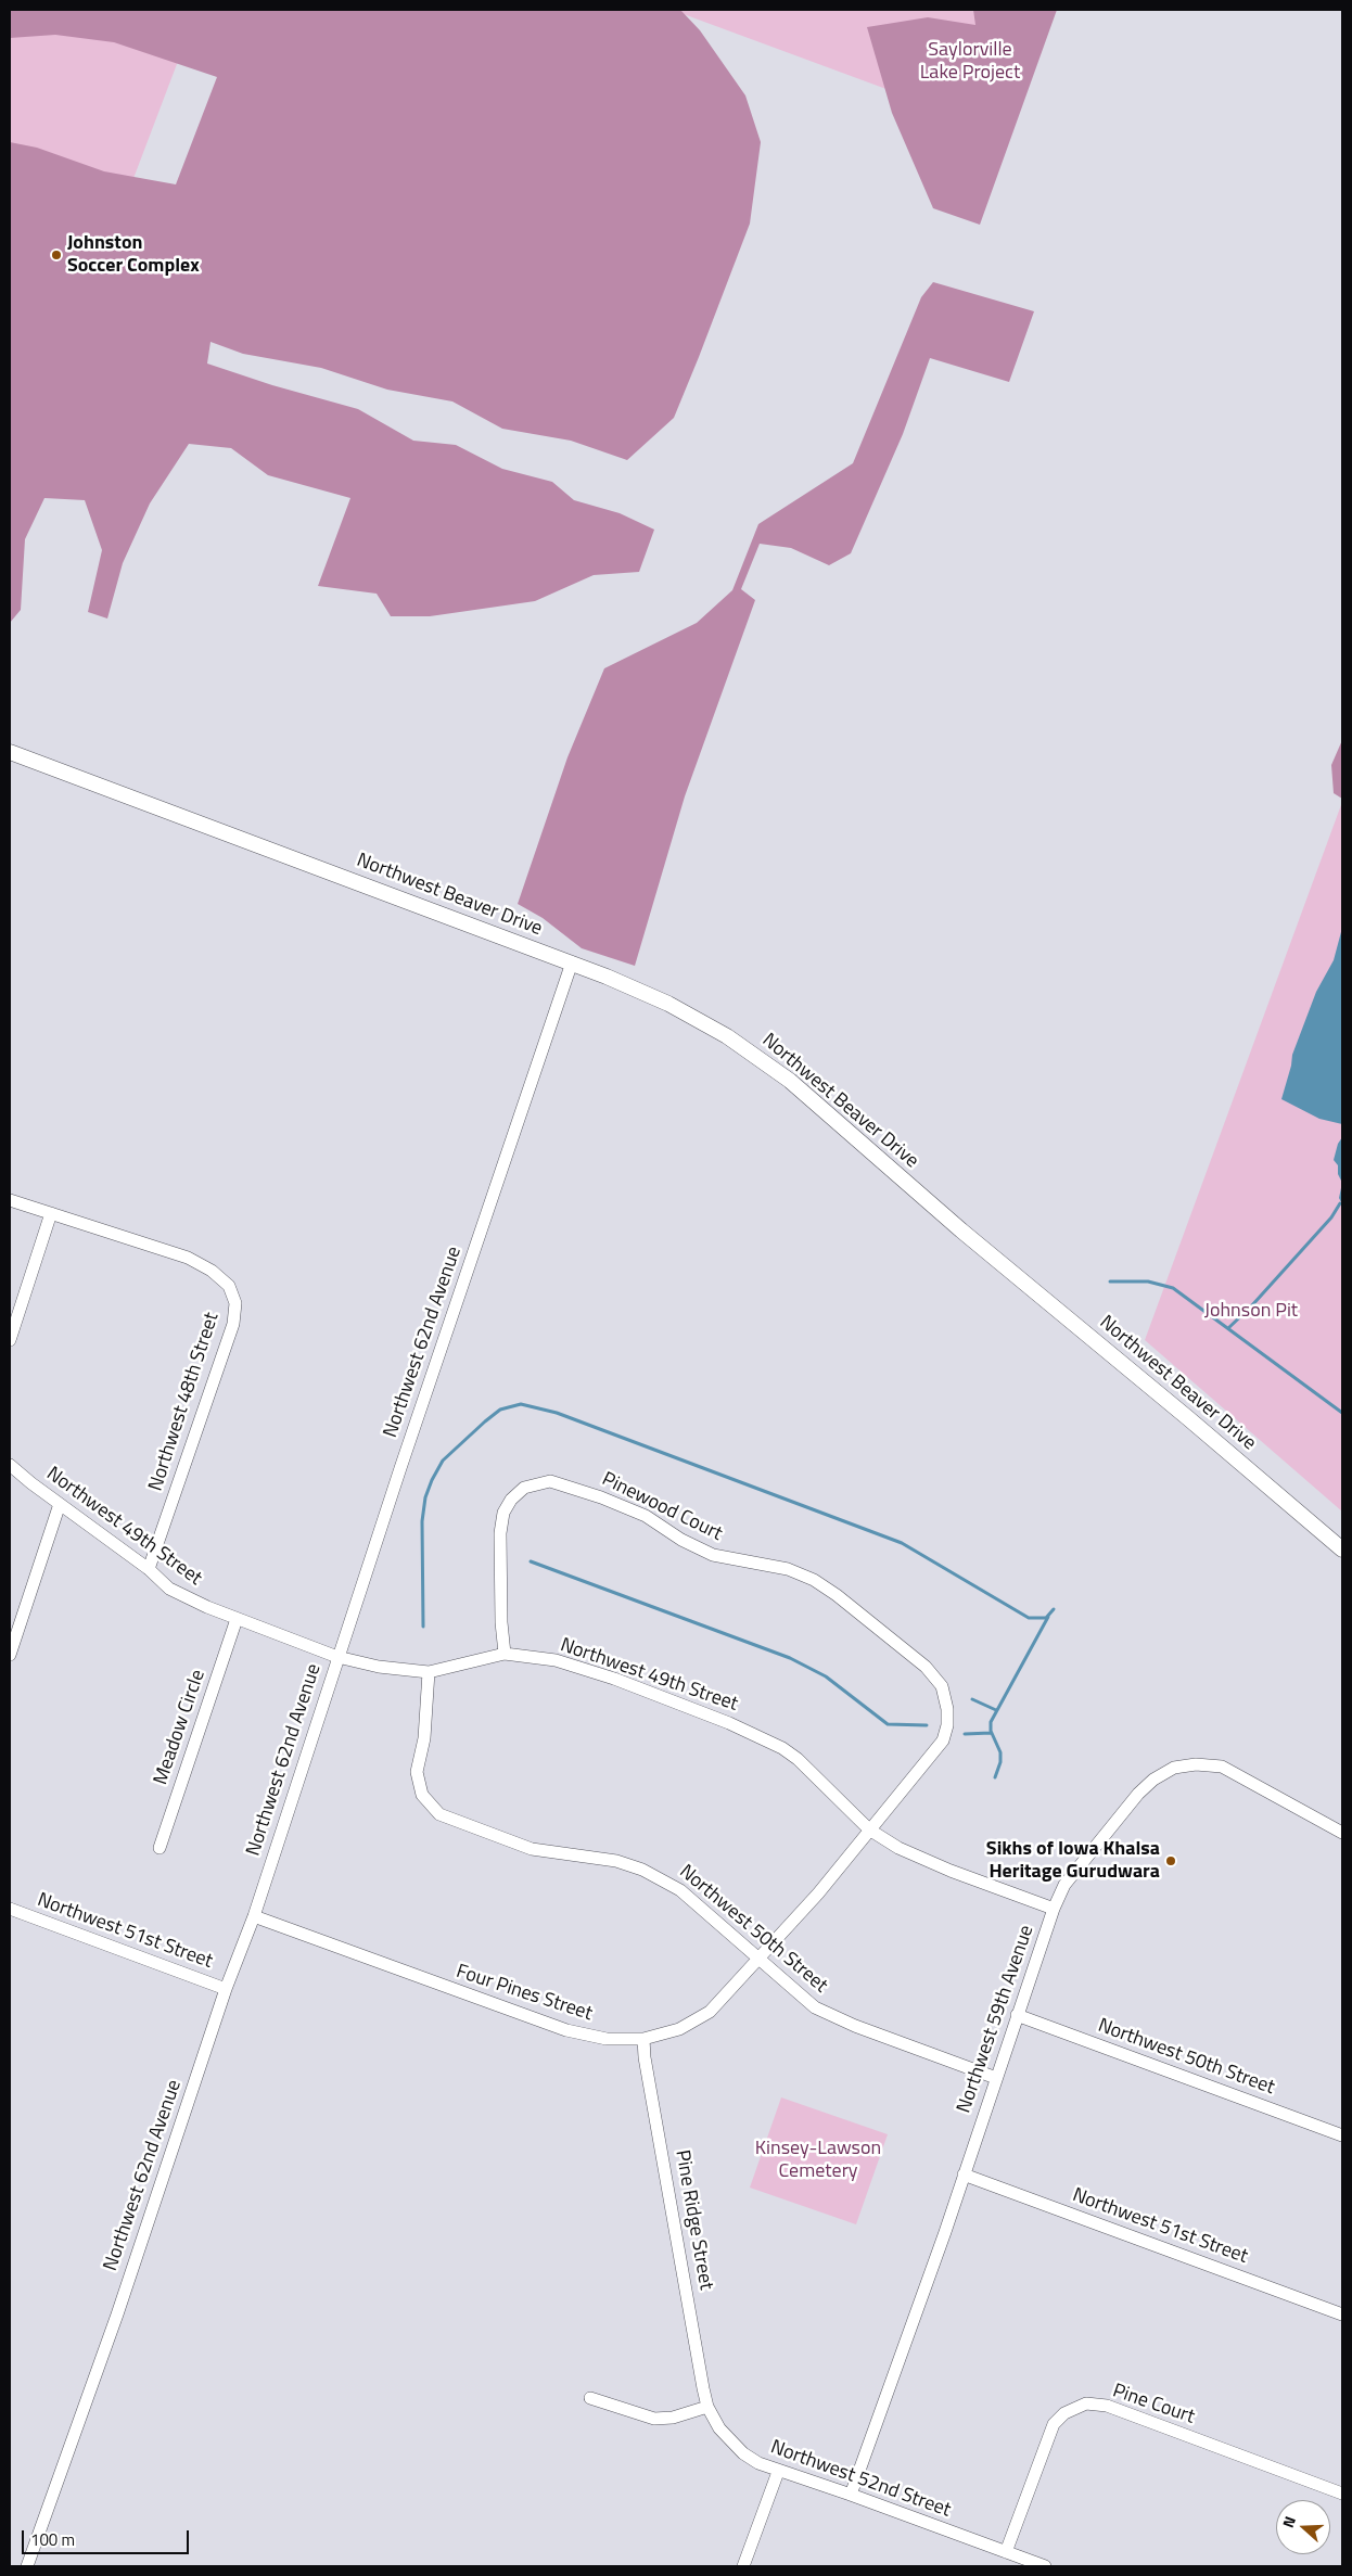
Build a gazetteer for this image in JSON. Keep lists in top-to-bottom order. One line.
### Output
{"streets":{"main road":["Northwest Beaver Drive"],"street":["Northwest 62nd Avenue","Northwest 48th Street","Pinewood Court","Northwest 49th Street","Meadow Circle","Northwest 50th Street","Northwest 51st Street","Four Pines Street","Northwest 59th Avenue","Pine Ridge Street","Pine Court","Northwest 52nd Street"]},"crossings":[["Northwest Beaver Drive","Northwest 62nd Avenue"],["Northwest 62nd Avenue","Northwest 49th Street"],["Northwest 62nd Avenue","Northwest 51st Street"],["Northwest 62nd Avenue","Four Pines Street"],["Northwest 48th Street","Northwest 49th Street"],["Pinewood Court","Northwest 49th Street"],["Pinewood Court","Four Pines Street"],["Northwest 49th Street","Meadow Circle"],["Northwest 49th Street","Northwest 50th Street"],["Northwest 49th Street","Four Pines Street"],["Northwest 49th Street","Northwest 59th Avenue"],["Northwest 50th Street","Four Pines Street"],["Northwest 50th Street","Northwest 59th Avenue"],["Northwest 51st Street","Northwest 59th Avenue"],["Four Pines Street","Pine Ridge Street"],["Northwest 59th Avenue","Northwest 52nd Street"],["Pine Ridge Street","Northwest 52nd Street"],["Pine Court","Northwest 52nd Street"]],"parks":["Saylorville Lake Project","Johnson Pit","Kinsey-Lawson Cemetery"],"places":["Johnston Soccer Complex","Sikhs of Iowa Khalsa Heritage Gurudwara"],"scale_bar":"100 m","north":"left"}
